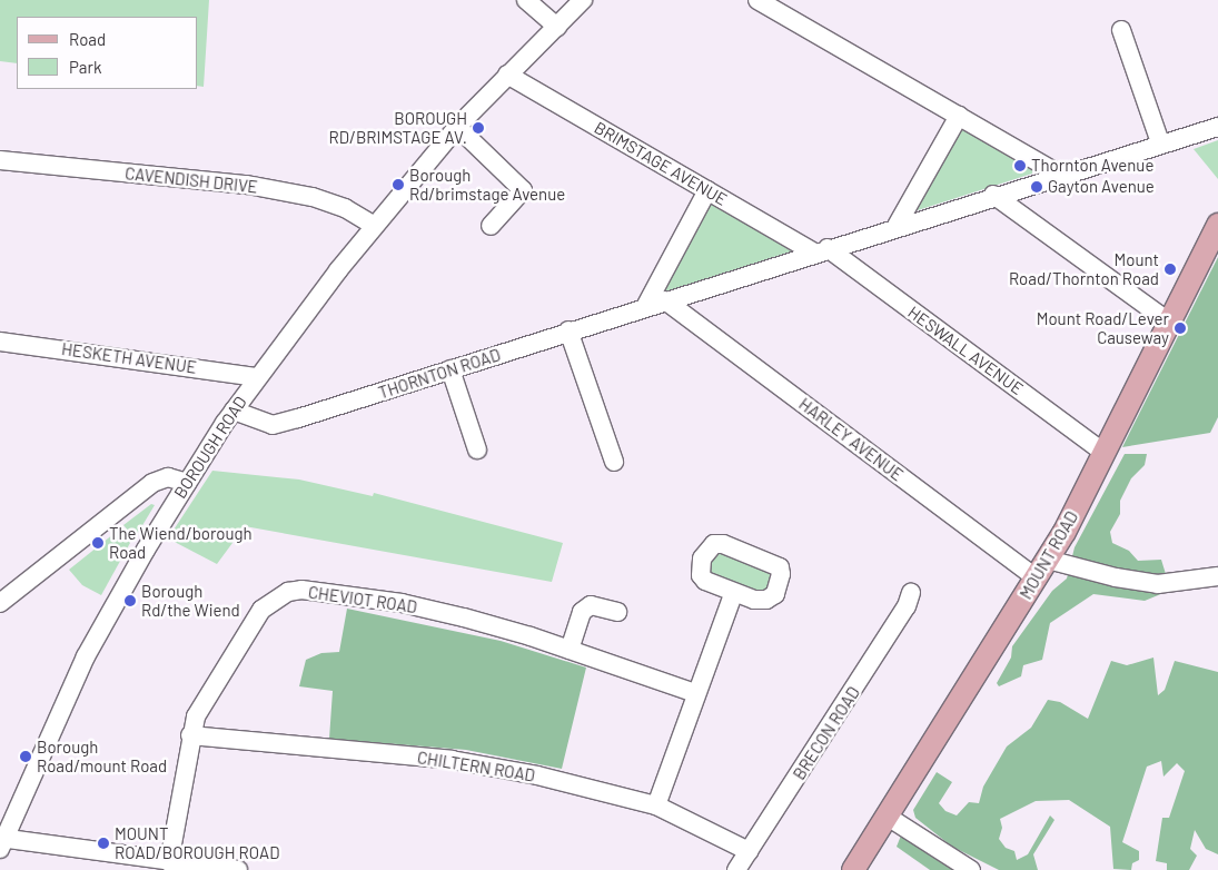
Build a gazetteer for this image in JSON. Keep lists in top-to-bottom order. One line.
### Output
{"streets":{"main road":["MOUNT ROAD"],"street":["BRIMSTAGE AVENUE","CAVENDISH DRIVE","HESWALL AVENUE","HESKETH AVENUE","THORNTON ROAD","HARLEY AVENUE","BOROUGH ROAD","CHEVIOT ROAD","BRECON ROAD","CHILTERN ROAD"]},"crossings":[["BRIMSTAGE AVENUE","HESWALL AVENUE"],["BRIMSTAGE AVENUE","THORNTON ROAD"],["BRIMSTAGE AVENUE","BOROUGH ROAD"],["CAVENDISH DRIVE","BOROUGH ROAD"],["HESWALL AVENUE","THORNTON ROAD"],["HESWALL AVENUE","MOUNT ROAD"],["HESKETH AVENUE","BOROUGH ROAD"],["THORNTON ROAD","HARLEY AVENUE"],["THORNTON ROAD","BOROUGH ROAD"],["HARLEY AVENUE","MOUNT ROAD"],["CHEVIOT ROAD","CHILTERN ROAD"],["BRECON ROAD","CHILTERN ROAD"]],"places":["BOROUGH RD/BRIMSTAGE AV.","Thornton Avenue","Borough Rd/brimstage Avenue","Gayton Avenue","Mount Road/Thornton Road","Mount Road/Lever Causeway","The Wiend/borough Road","Borough Rd/the Wiend","Borough Road/mount Road","MOUNT ROAD/BOROUGH ROAD"],"legend":["Road","Park"]}
